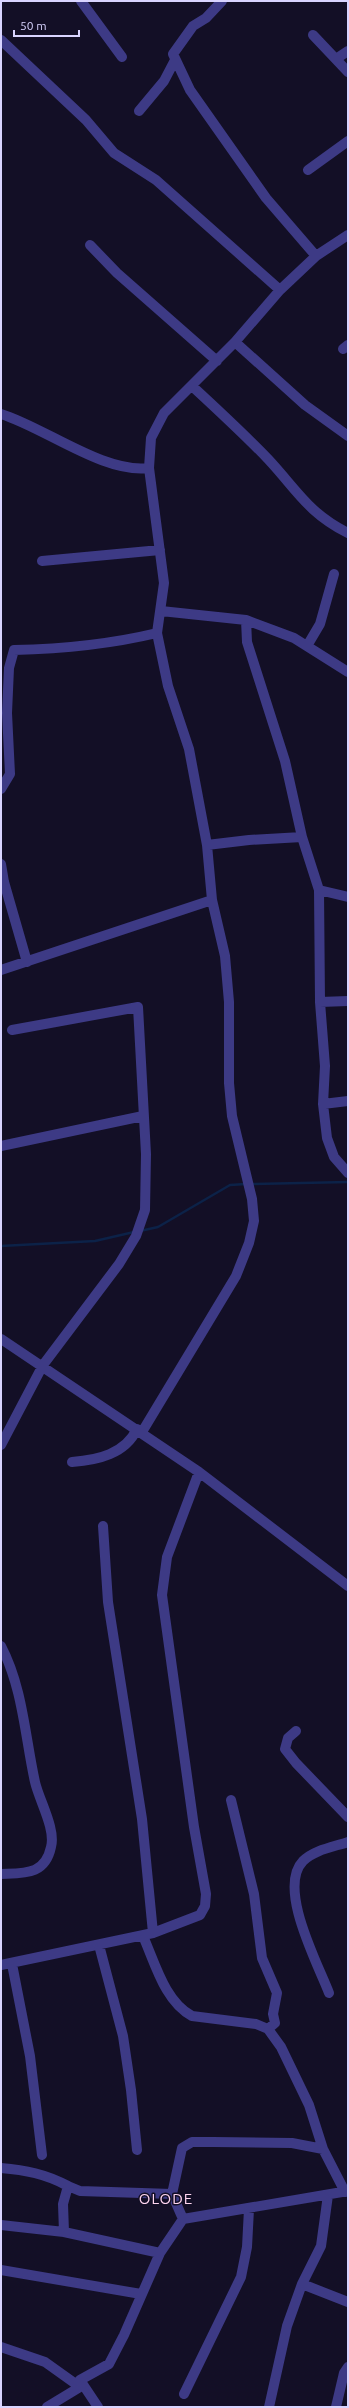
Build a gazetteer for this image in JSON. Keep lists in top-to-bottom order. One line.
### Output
{"districts":["OLODE"],"scale_bar":"50 m"}
